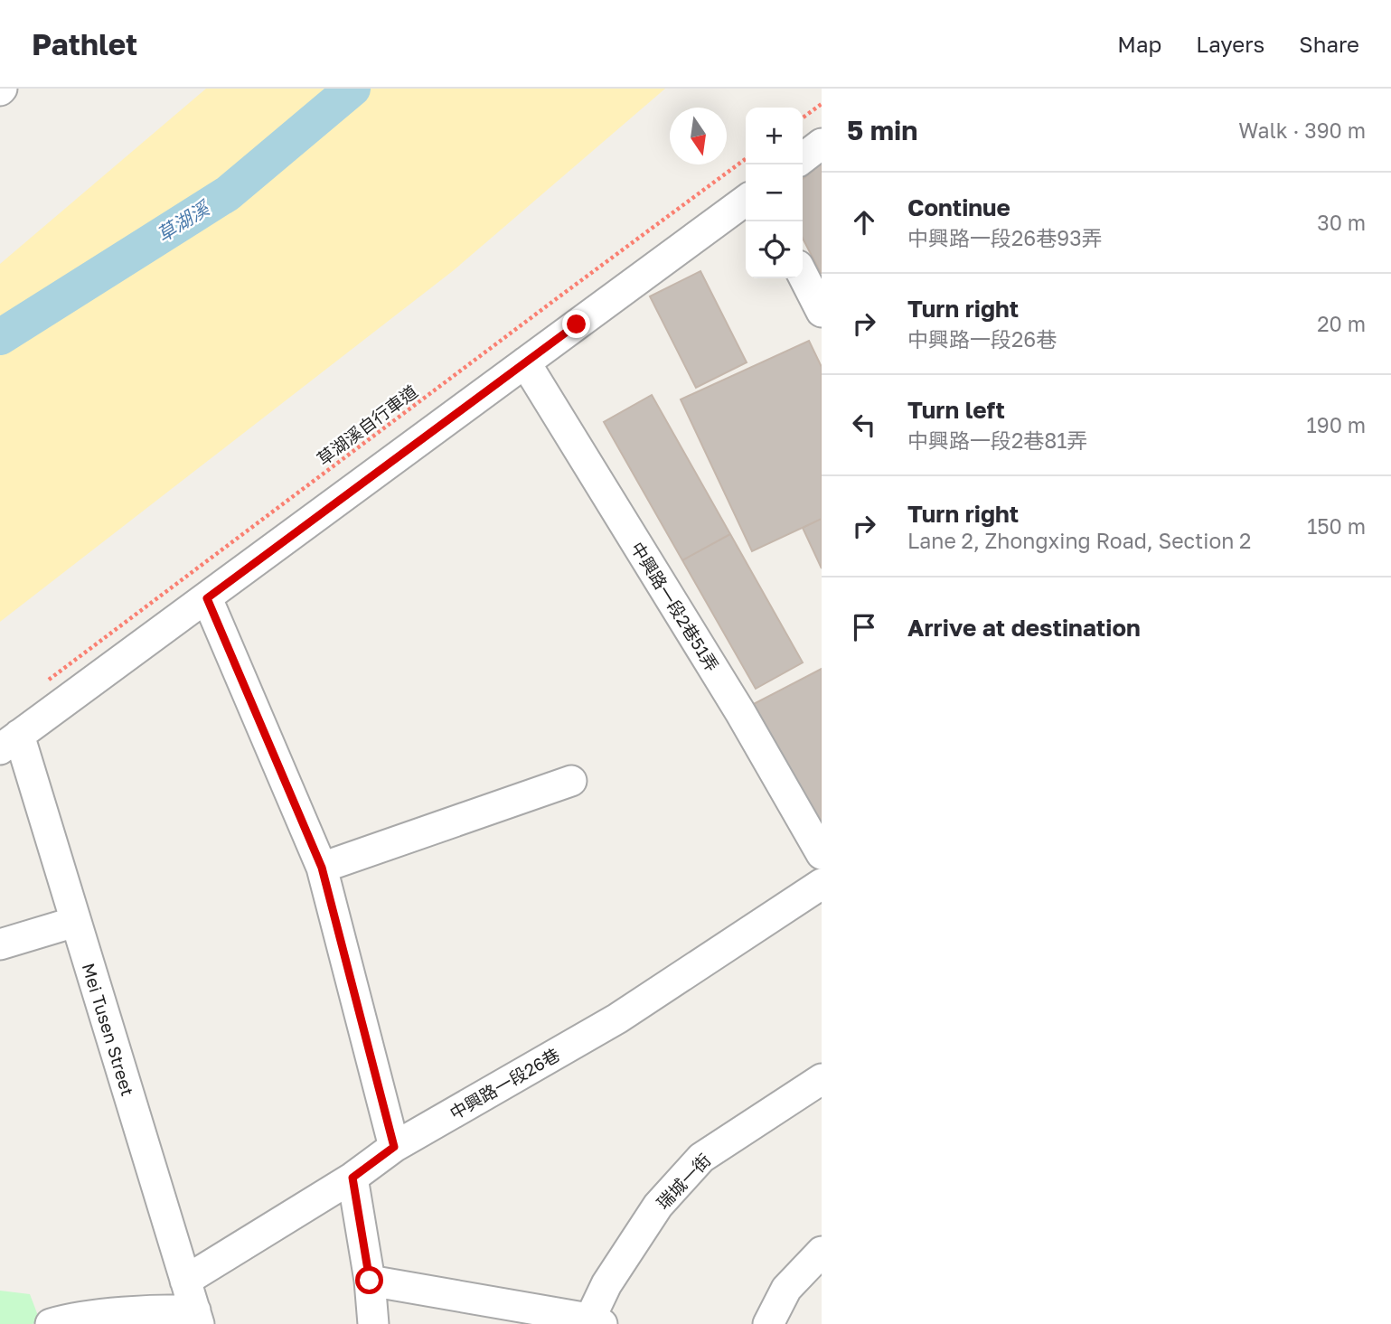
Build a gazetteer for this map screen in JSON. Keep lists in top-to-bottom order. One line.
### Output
{"streets":{"street":["中興路一段2巷51弄","Mei Tusen Street","中興路一段26巷","瑞城一街"],"path":["草湖溪自行車道"]},"crossings":[["Mei Tusen Street","中興路一段26巷"]],"water":["草湖溪"],"north":"bottom","page":{"header":"Pathlet","nav":["Map","Layers","Share"],"heading":["5 min","Walk · 390 m"],"map_buttons":["+","−"],"list":[["Continue","中興路一段26巷93弄","30 m"],["Turn right","中興路一段26巷","20 m"],["Turn left","中興路一段2巷81弄","190 m"],["Turn right","Lane 2, Zhongxing Road, Section 2","150 m"],"Arrive at destination"]}}
